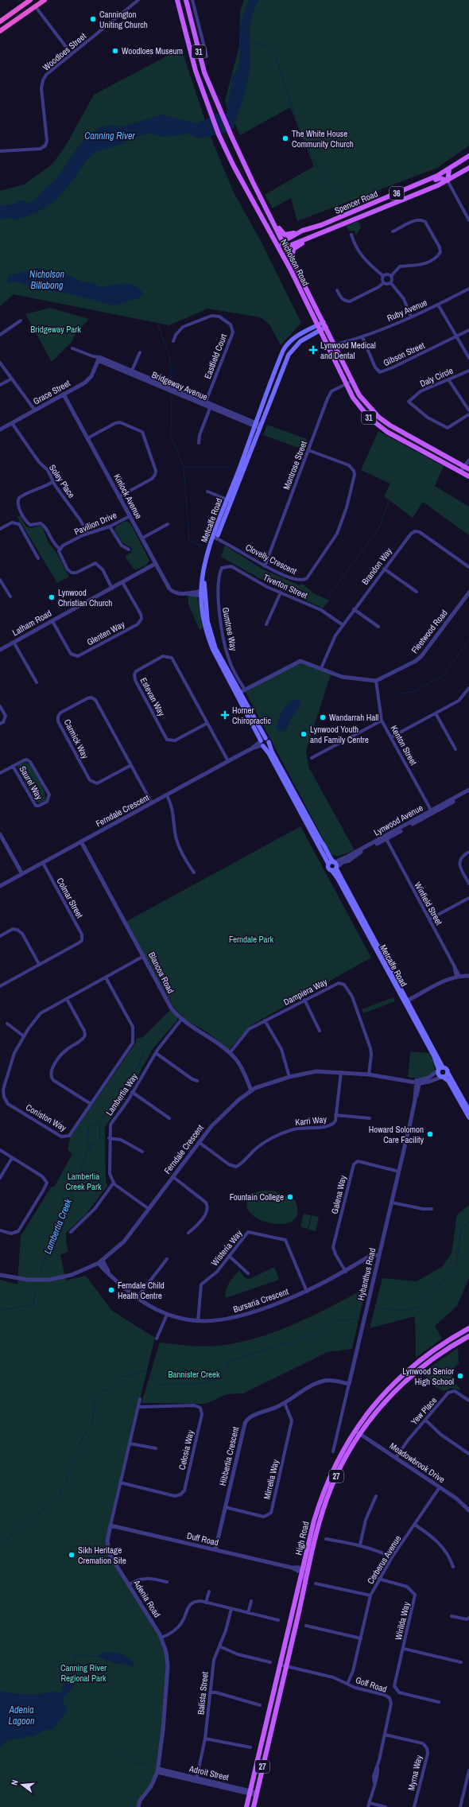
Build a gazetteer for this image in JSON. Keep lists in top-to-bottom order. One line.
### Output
{"streets":{"main road":["31","36","Spencer Road","Nicholson Road","Metcalfe Road","27","High Road"],"street":["Woodloes Street","Ruby Avenue","Gibson Street","Eastfield Court","Daly Circle","Bridgeway Avenue","Grace Street","Montrose Street","Soley Place","Kinlock Avenue","Pavilion Drive","Clovelly Crescent","Brandon Way","Tiverton Street","Latham Road","Gumtree Way","Fleetwood Road","Glenten Way","Estevan Way","Carmick Way","Kenton Street","Saurel Way","Ferndale Crescent","Lynwood Avenue","Colmar Street","Winfield Street","Blancoa Road","Dampiera Way","Lambertia Way","Coniston Way","Karri Way","Galena Way","Wisteria Way","Hybanthus Road","Bursaria Crescent","Yew Place","Celosia Way","Hibbertia Crescent","Meadowbrook Drive","Mirrelia Way","Duff Road","Cerberus Avenue","Adenia Road","Wirilda Way","Golf Road","Balista Street","Adroit Street","Myrna Way"]},"crossings":[["36","Spencer Road"],["36","Nicholson Road"],["Spencer Road","Nicholson Road"],["Nicholson Road","Ruby Avenue"],["Nicholson Road","Montrose Street"],["Nicholson Road","Metcalfe Road"],["Ruby Avenue","Gibson Street"],["Eastfield Court","Bridgeway Avenue"],["Bridgeway Avenue","Grace Street"],["Bridgeway Avenue","Metcalfe Road"],["Grace Street","Soley Place"],["Grace Street","Kinlock Avenue"],["Montrose Street","Clovelly Crescent"],["Soley Place","Pavilion Drive"],["Kinlock Avenue","Metcalfe Road"],["Kinlock Avenue","Pavilion Drive"],["Kinlock Avenue","Latham Road"],["Metcalfe Road","Clovelly Crescent"],["Metcalfe Road","Ferndale Crescent"],["Metcalfe Road","Lynwood Avenue"],["Brandon Way","Tiverton Street"],["Tiverton Street","Gumtree Way"],["Latham Road","Glenten Way"],["Fleetwood Road","Kenton Street"],["Estevan Way","Ferndale Crescent"],["Carmick Way","Ferndale Crescent"],["Kenton Street","Lynwood Avenue"],["Ferndale Crescent","Colmar Street"],["Ferndale Crescent","Blancoa Road"],["Ferndale Crescent","Dampiera Way"],["Ferndale Crescent","Karri Way"],["Ferndale Crescent","Hybanthus Road"],["Ferndale Crescent","Bursaria Crescent"],["Lynwood Avenue","Winfield Street"],["Blancoa Road","Dampiera Way"],["Blancoa Road","Lambertia Way"],["Blancoa Road","Coniston Way"],["Galena Way","Hybanthus Road"],["Galena Way","Bursaria Crescent"],["Wisteria Way","Bursaria Crescent"],["Hybanthus Road","Bursaria Crescent"],["Hybanthus Road","Hibbertia Crescent"],["Yew Place","Meadowbrook Drive"],["Celosia Way","Adenia Road"],["Hibbertia Crescent","Mirrelia Way"],["Hibbertia Crescent","Duff Road"],["Meadowbrook Drive","High Road"],["Meadowbrook Drive","Cerberus Avenue"],["High Road","Duff Road"],["High Road","Golf Road"],["High Road","Adroit Street"],["Duff Road","Adenia Road"],["Cerberus Avenue","Wirilda Way"],["Cerberus Avenue","Golf Road"],["Adenia Road","Adroit Street"],["Golf Road","Myrna Way"],["Balista Street","Adroit Street"]],"water":["Canning River","Nicholson Billabong","Lambertia Creek","Adenia Lagoon"],"parks":["Bridgeway Park","Ferndale Park","Lambertia Creek Park","Bannister Creek","Canning River Regional Park"],"places":{"other":["Cannington Uniting Church","Woodloes Museum","The White House Community Church","Lynwood Christian Church","Wandarrah Hall","Lynwood Youth and Family Centre","Howard Solomon Care Facility","Fountain College","Ferndale Child Health Centre","Lynwood Senior High School","Sikh Heritage Cremation Site"],"health":["Lynwood Medical and Dental","Horner Chiropractic"]},"north":"left"}
